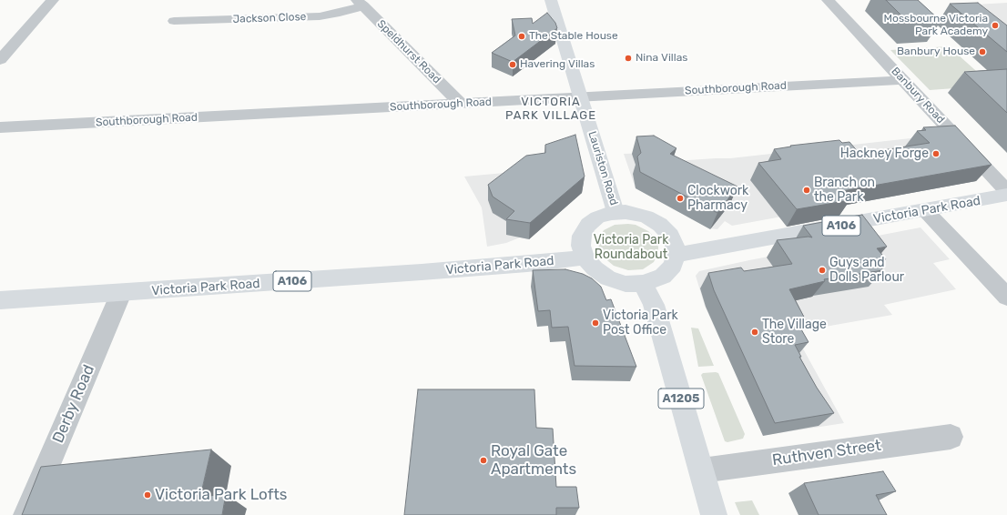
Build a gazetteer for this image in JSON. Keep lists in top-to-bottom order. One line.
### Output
{"streets":{"main road":["Lauriston Road","Victoria Park Road","A106","A1205"],"street":["Jackson Close","Speldhurst Road","Southborough Road","Banbury Road","Derby Road","Ruthven Street"]},"crossings":[["Jackson Close","Speldhurst Road"],["Speldhurst Road","Southborough Road"],["Southborough Road","Banbury Road"],["Southborough Road","Lauriston Road"],["Lauriston Road","Victoria Park Road"],["Lauriston Road","A1205"],["Victoria Park Road","A1205"],["Victoria Park Road","Derby Road"],["A1205","Ruthven Street"]],"districts":["VICTORIA PARK VILLAGE"],"parks":["Victoria Park Roundabout"],"places":["Mossbourne Victoria Park Academy","The Stable House","Banbury House","Nina Villas","Havering Villas","Hackney Forge","Branch on the Park","Clockwork Pharmacy","Guys and Dolls Parlour","Victoria Park Post Office","The Village Store","Royal Gate Apartments","Victoria Park Lofts"]}
